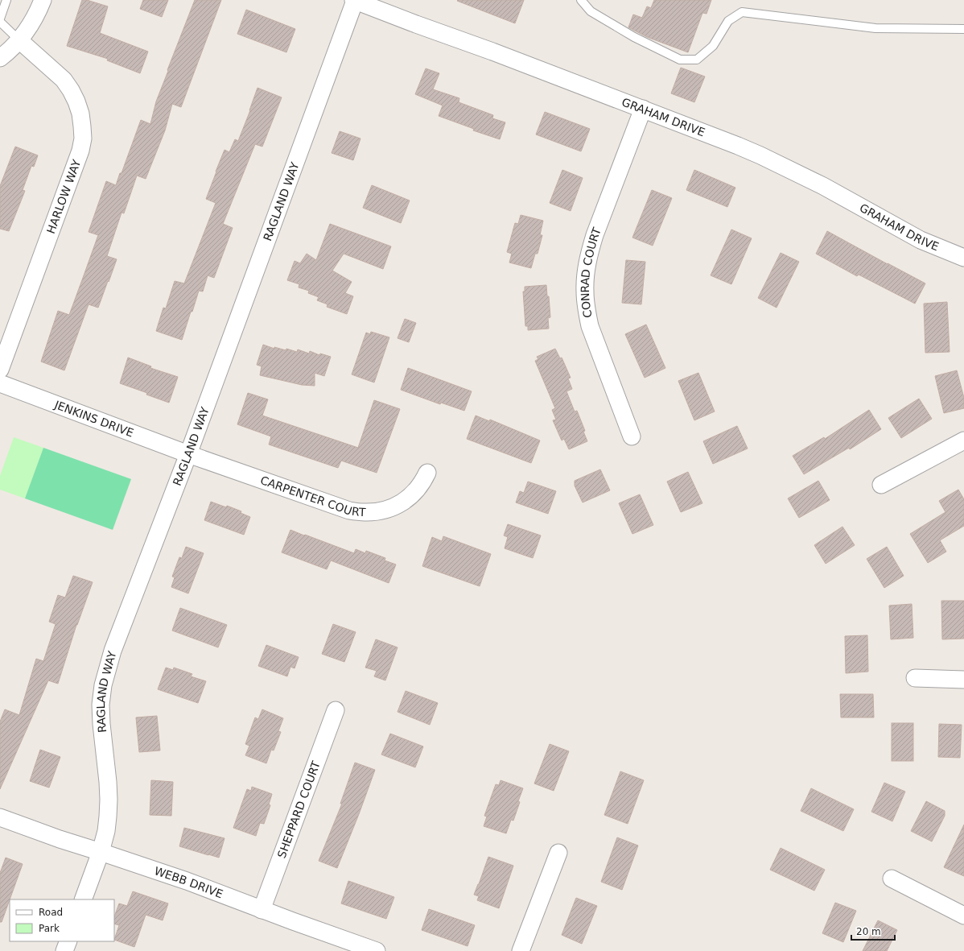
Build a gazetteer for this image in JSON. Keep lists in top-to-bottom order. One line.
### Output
{"streets":{"street":["GRAHAM DRIVE","HARLOW WAY","RAGLAND WAY","CONRAD COURT","JENKINS DRIVE","CARPENTER COURT","SHEPPARD COURT","WEBB DRIVE"]},"crossings":[["GRAHAM DRIVE","RAGLAND WAY"],["GRAHAM DRIVE","CONRAD COURT"],["RAGLAND WAY","JENKINS DRIVE"],["RAGLAND WAY","CARPENTER COURT"],["RAGLAND WAY","WEBB DRIVE"],["JENKINS DRIVE","CARPENTER COURT"],["SHEPPARD COURT","WEBB DRIVE"]],"legend":["Road","Park"],"scale_bar":"20 m"}
